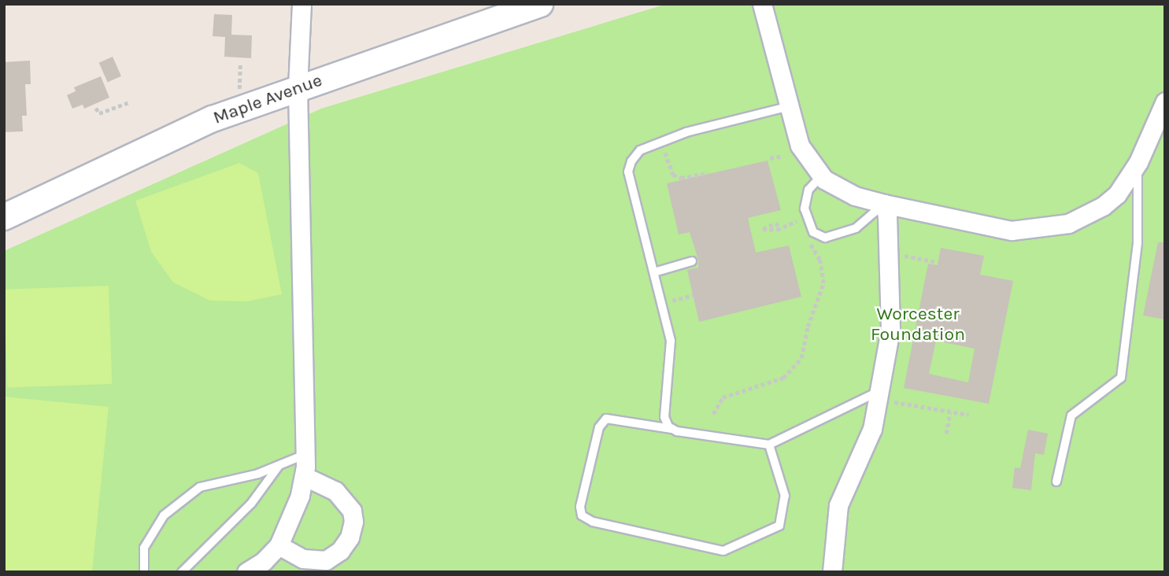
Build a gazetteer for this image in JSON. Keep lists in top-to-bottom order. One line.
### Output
{"streets":{"main road":["Maple Avenue"]},"parks":["Worcester Foundation"]}
